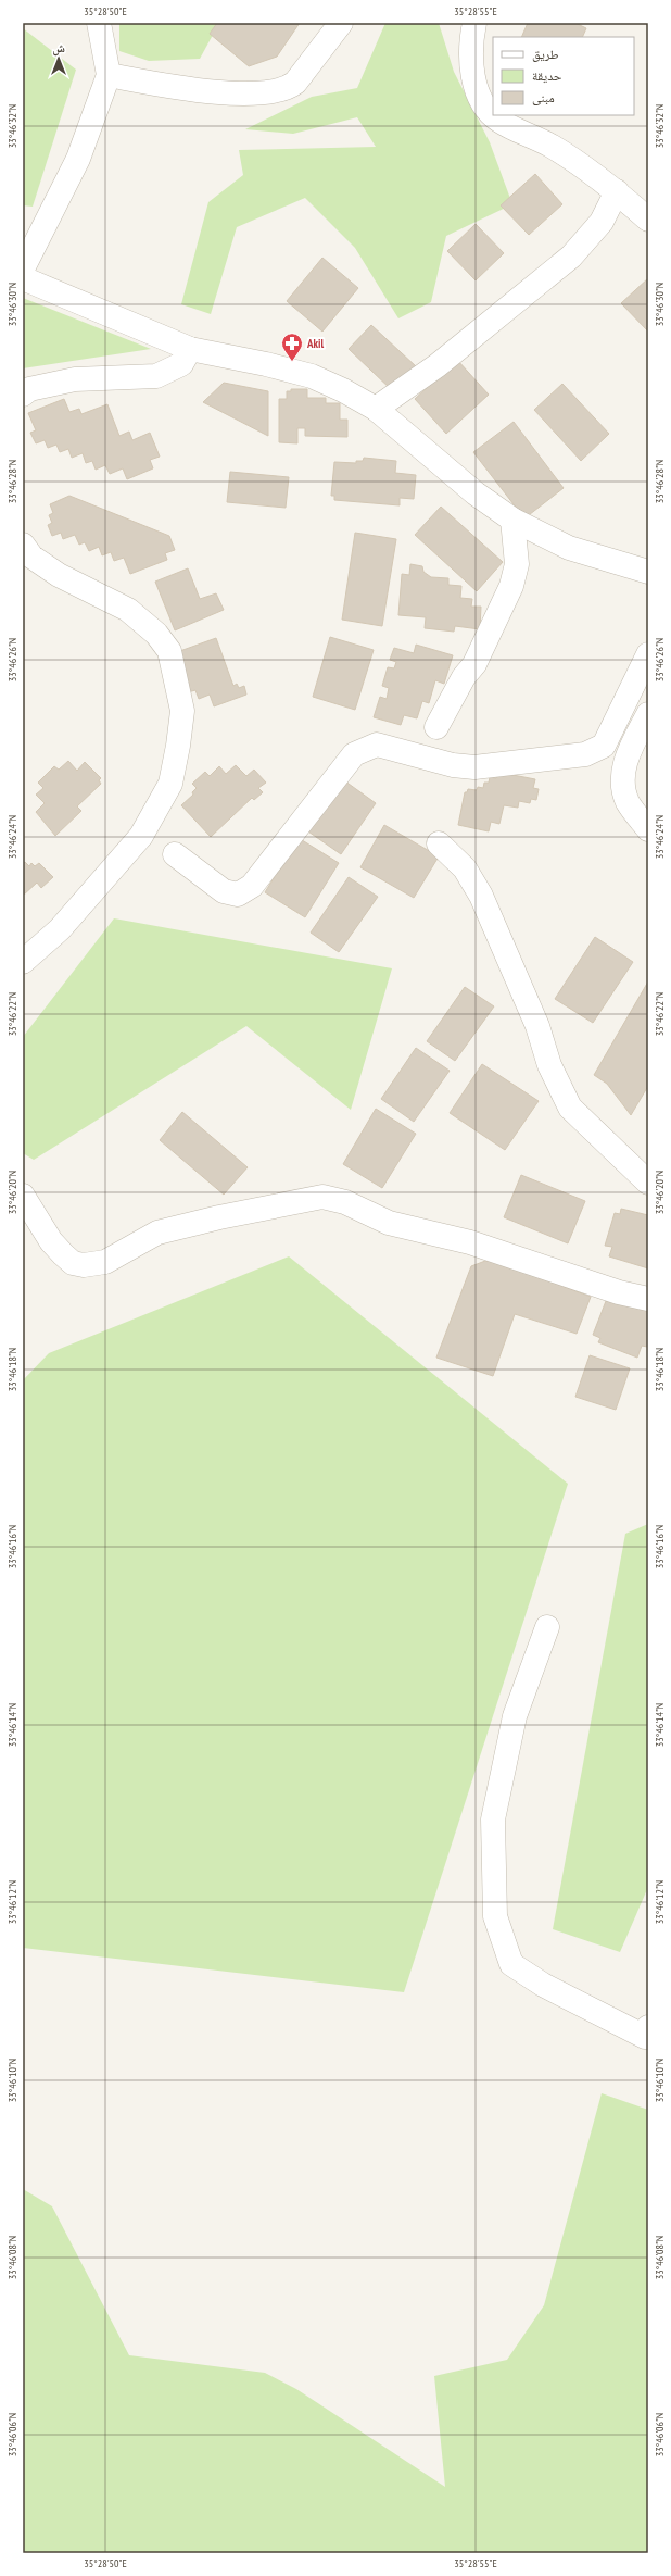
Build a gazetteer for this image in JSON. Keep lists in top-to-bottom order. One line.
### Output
{"places":{"pharmacy":["Akil"]},"legend":["طريق","حديقة","مبنى"],"north":"top","coordinates":["35°28'50\"E","35°28'55\"E","33°46'32\"N","33°46'30\"N","33°46'28\"N","33°46'26\"N","33°46'24\"N","33°46'22\"N","33°46'20\"N","33°46'18\"N","33°46'16\"N","33°46'14\"N","33°46'12\"N","33°46'10\"N","33°46'08\"N","33°46'06\"N"]}
